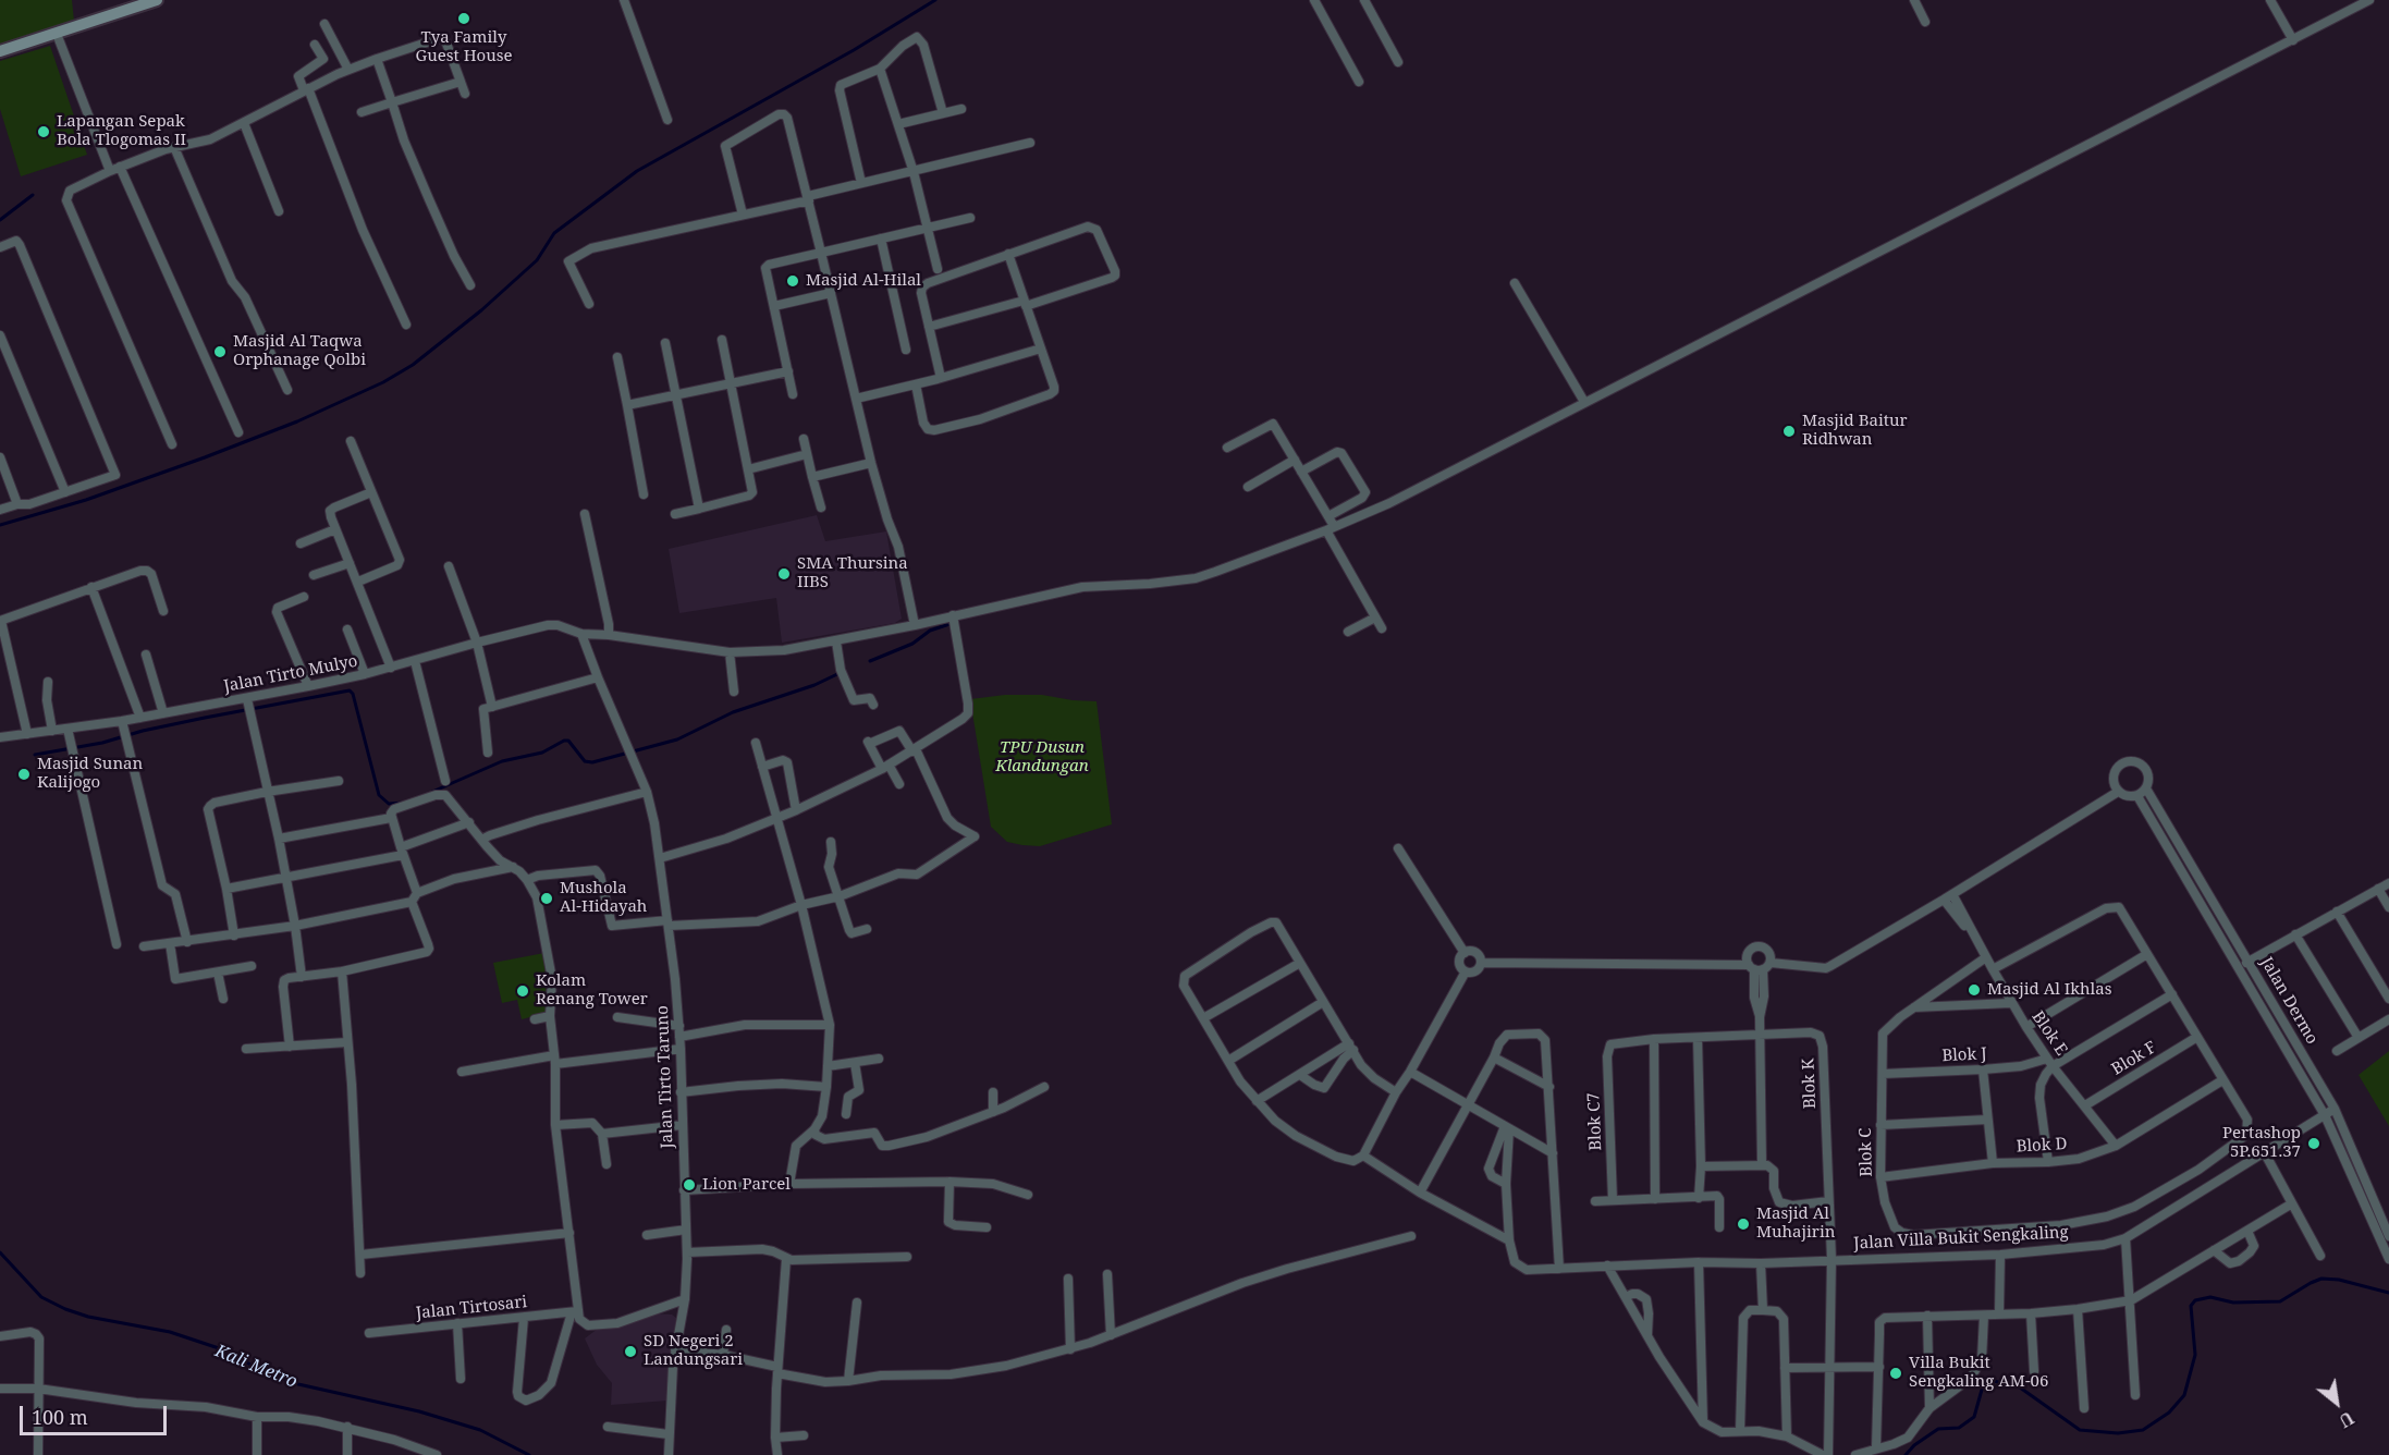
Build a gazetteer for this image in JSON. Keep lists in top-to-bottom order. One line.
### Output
{"streets":{"street":["Jalan Tirto Mulyo","Jalan Dermo","Blok E","Blok J","Blok F","Jalan Tirto Taruno","Blok K","Blok C7","Blok D","Blok C","Jalan Villa Bukit Sengkaling","Jalan Tirtosari"]},"crossings":[["Jalan Tirto Mulyo","Jalan Tirto Taruno"],["Jalan Dermo","Jalan Villa Bukit Sengkaling"],["Blok E","Blok J"],["Blok E","Blok F"],["Blok E","Blok D"],["Blok E","Blok C"],["Blok J","Blok C"],["Blok K","Blok C7"],["Blok K","Jalan Villa Bukit Sengkaling"],["Blok D","Blok C"]],"water":["Kali Metro"],"parks":["TPU Dusun Klandungan"],"places":["Tya Family Guest House","Lapangan Sepak Bola Tlogomas II","Masjid Al-Hilal","Masjid Al Taqwa Orphanage Qolbi","Masjid Baitur Ridhwan","SMA Thursina IIBS","Masjid Sunan Kalijogo","Mushola Al-Hidayah","Masjid Al Ikhlas","Kolam Renang Tower","Pertashop 5P.651.37","Lion Parcel","Masjid Al Muhajirin","SD Negeri 2 Landungsari","Villa Bukit Sengkaling AM-06"],"scale_bar":"100 m","north":"bottom right"}
